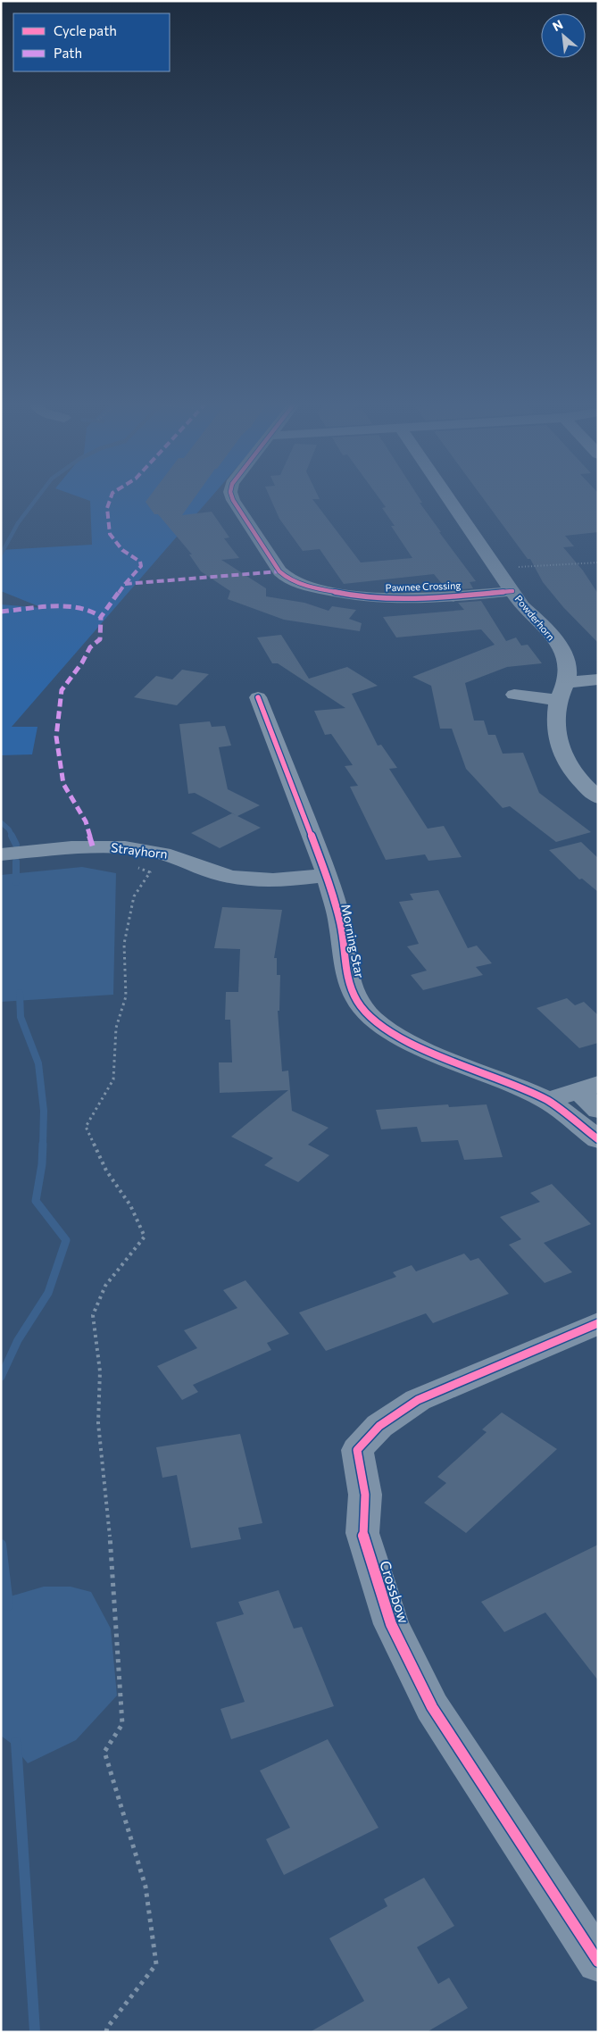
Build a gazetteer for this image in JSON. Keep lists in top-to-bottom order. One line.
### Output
{"streets":{"street":["Pawnee Crossing","Powderhorn","Strayhorn","Morning Star","Crossbow"]},"crossings":[["Pawnee Crossing","Powderhorn"],["Strayhorn","Morning Star"]],"legend":["Cycle path","Path"],"north":"top left"}
